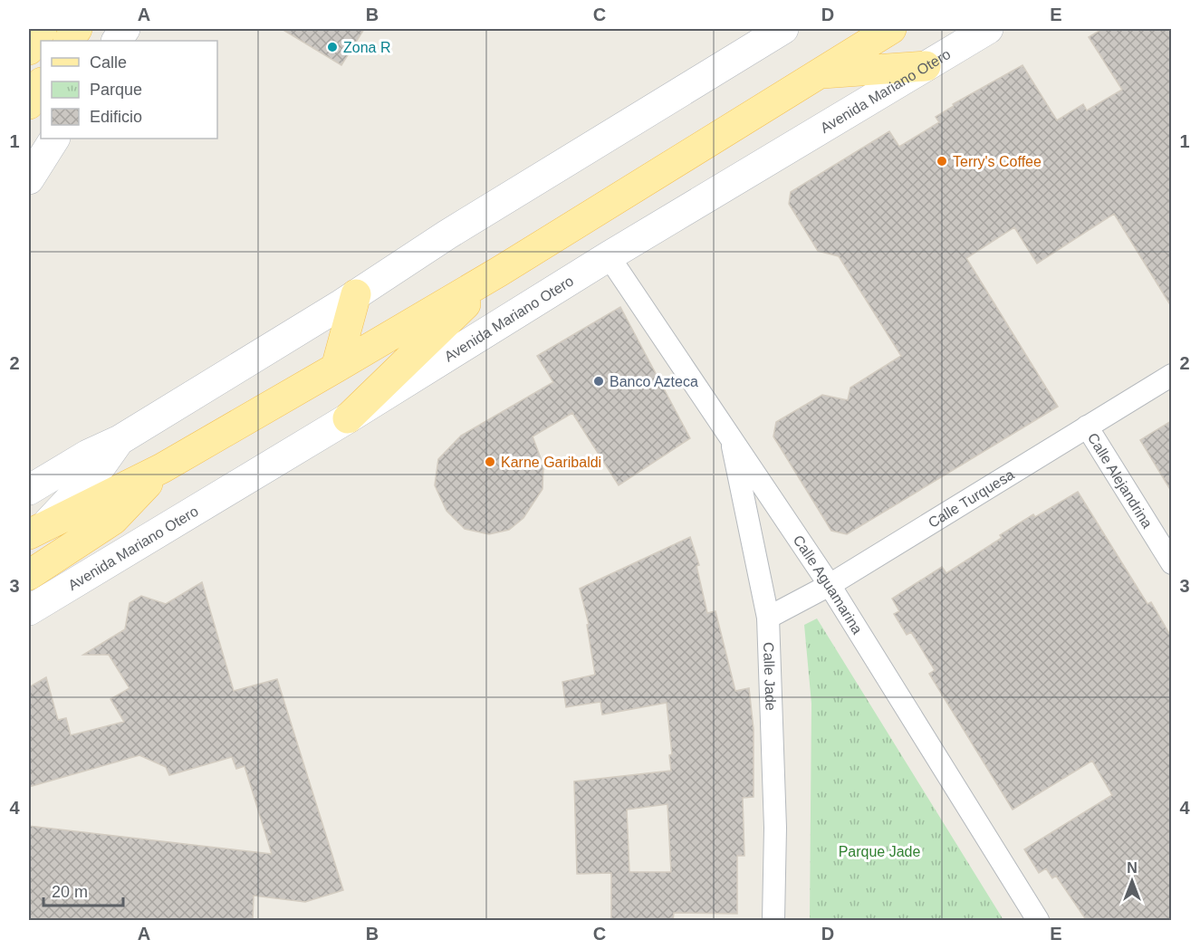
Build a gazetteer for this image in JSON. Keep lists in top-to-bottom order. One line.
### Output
{"streets":{"main road":["Avenida Mariano Otero"],"street":["Calle Alejandrina","Calle Turquesa","Calle Aguamarina","Calle Jade"]},"crossings":[["Avenida Mariano Otero","Calle Aguamarina"],["Calle Alejandrina","Calle Turquesa"],["Calle Turquesa","Calle Aguamarina"],["Calle Turquesa","Calle Jade"],["Calle Aguamarina","Calle Jade"]],"parks":["Parque Jade"],"places":["Zona R","Terry's Coffee","Banco Azteca","Karne Garibaldi"],"legend":["Calle","Parque","Edificio"],"scale_bar":"20 m","north":"top","grid":{"columns":["A","B","C","D","E"],"rows":["1","2","3","4"]}}
